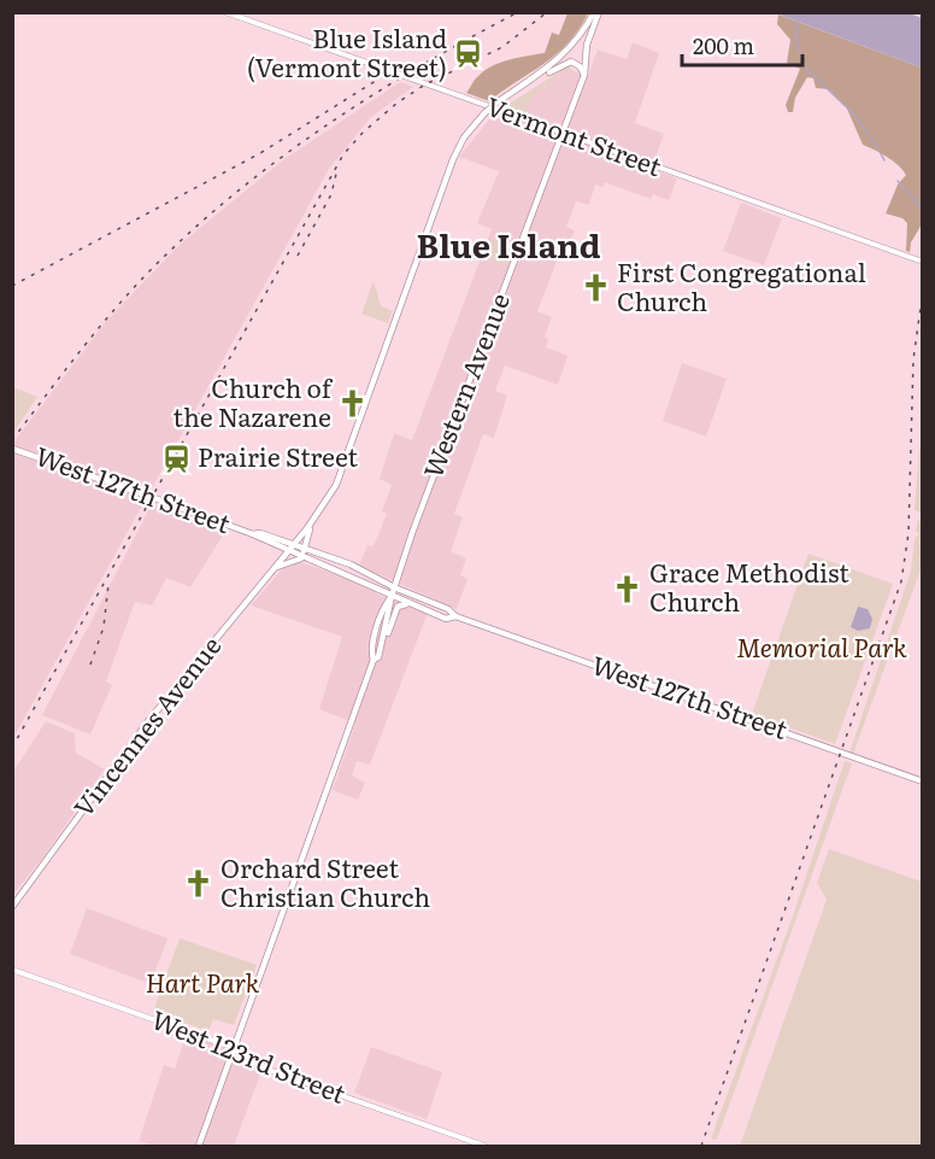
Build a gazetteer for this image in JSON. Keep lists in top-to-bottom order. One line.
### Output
{"streets":{"main road":["Western Avenue","West 127th Street","Vincennes Avenue"],"street":["Vermont Street","West 123rd Street"]},"crossings":[["Vermont Street","Western Avenue"],["Western Avenue","West 127th Street"],["Western Avenue","West 123rd Street"],["West 127th Street","Vincennes Avenue"]],"districts":["Blue Island"],"parks":["Memorial Park","Hart Park"],"places":{"station":["Blue Island (Vermont Street)","Prairie Street"],"church":["First Congregational Church","Church of the Nazarene","Grace Methodist Church","Orchard Street Christian Church"]},"scale_bar":"200 m"}
